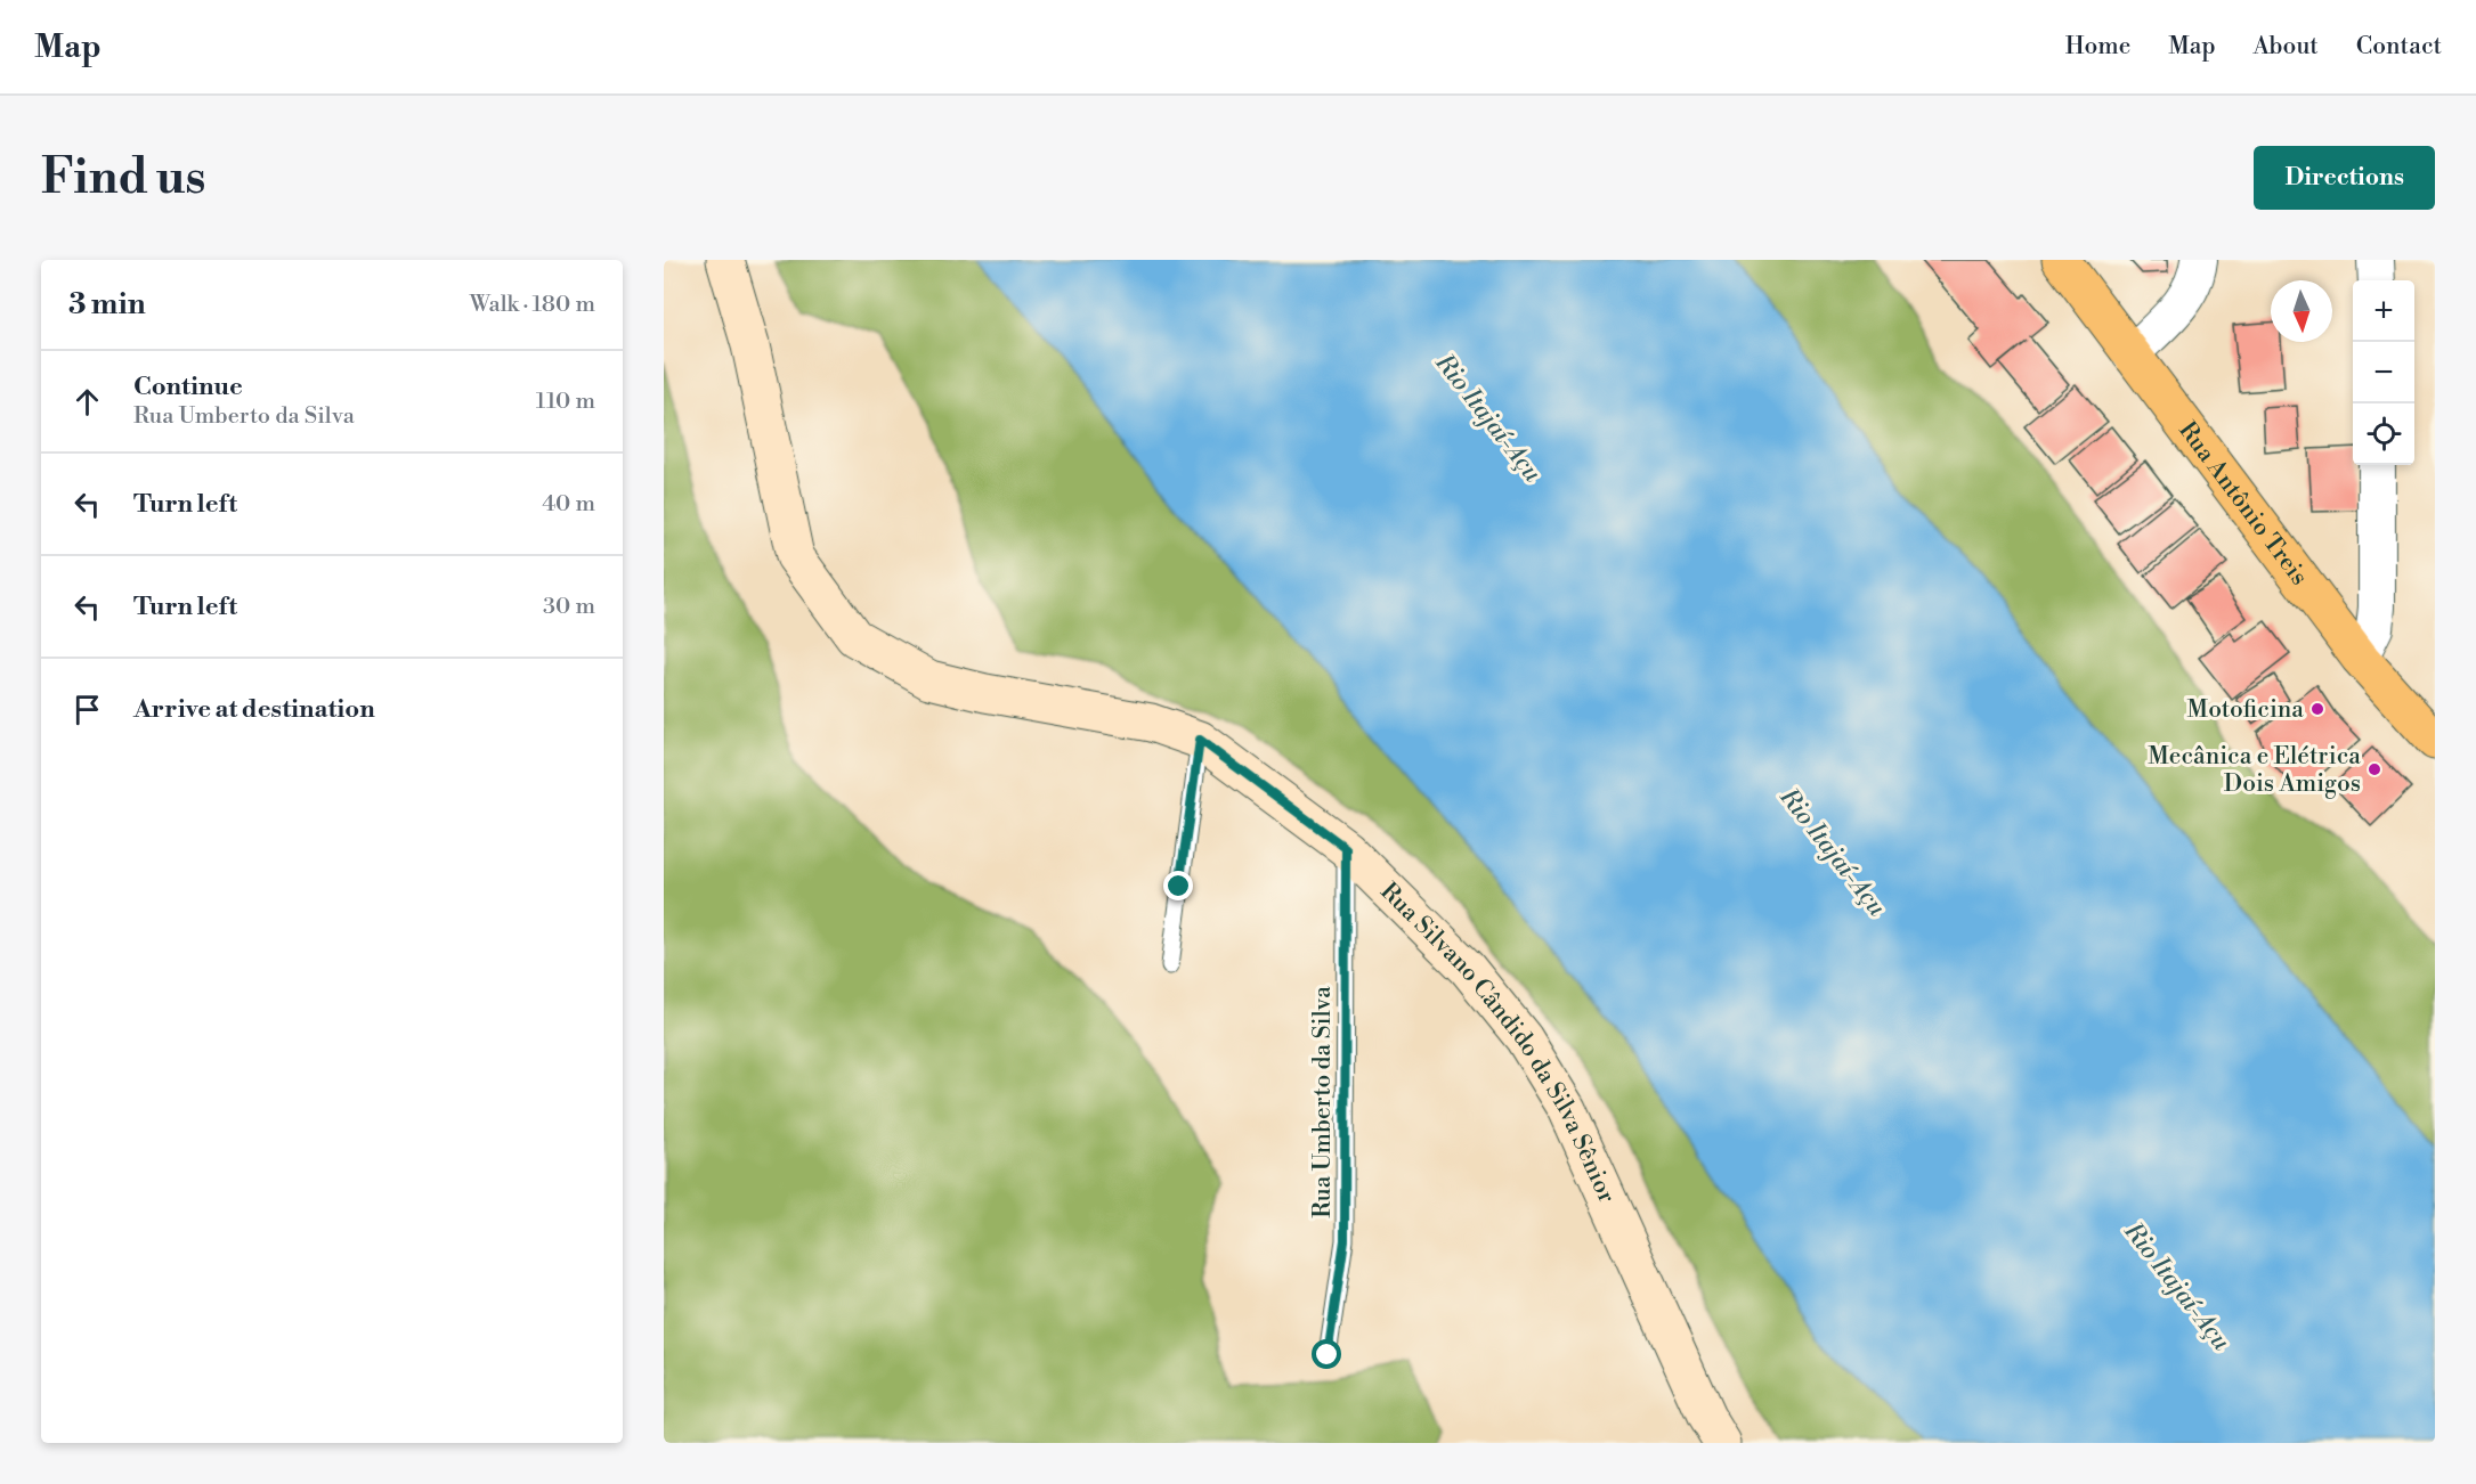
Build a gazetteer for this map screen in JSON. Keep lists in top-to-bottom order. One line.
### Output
{"streets":{"main road":["Rua Antônio Treis","Rua Silvano Cândido da Silva Sênior"],"lane":["Rua Umberto da Silva"]},"crossings":[["Rua Silvano Cândido da Silva Sênior","Rua Umberto da Silva"]],"water":["Rio Itajaí-Açu"],"places":["Motoficina","Mecânica e Elétrica Dois Amigos"],"north":"bottom","page":{"header":"Map","nav":["Home","Map","About","Contact"],"buttons":"Directions","title":"Find us","heading":["3 min","Walk · 180 m"],"map_buttons":["+","−"],"list":[["Continue","Rua Umberto da Silva","110 m"],["Turn left","40 m"],["Turn left","30 m"],"Arrive at destination"]}}
